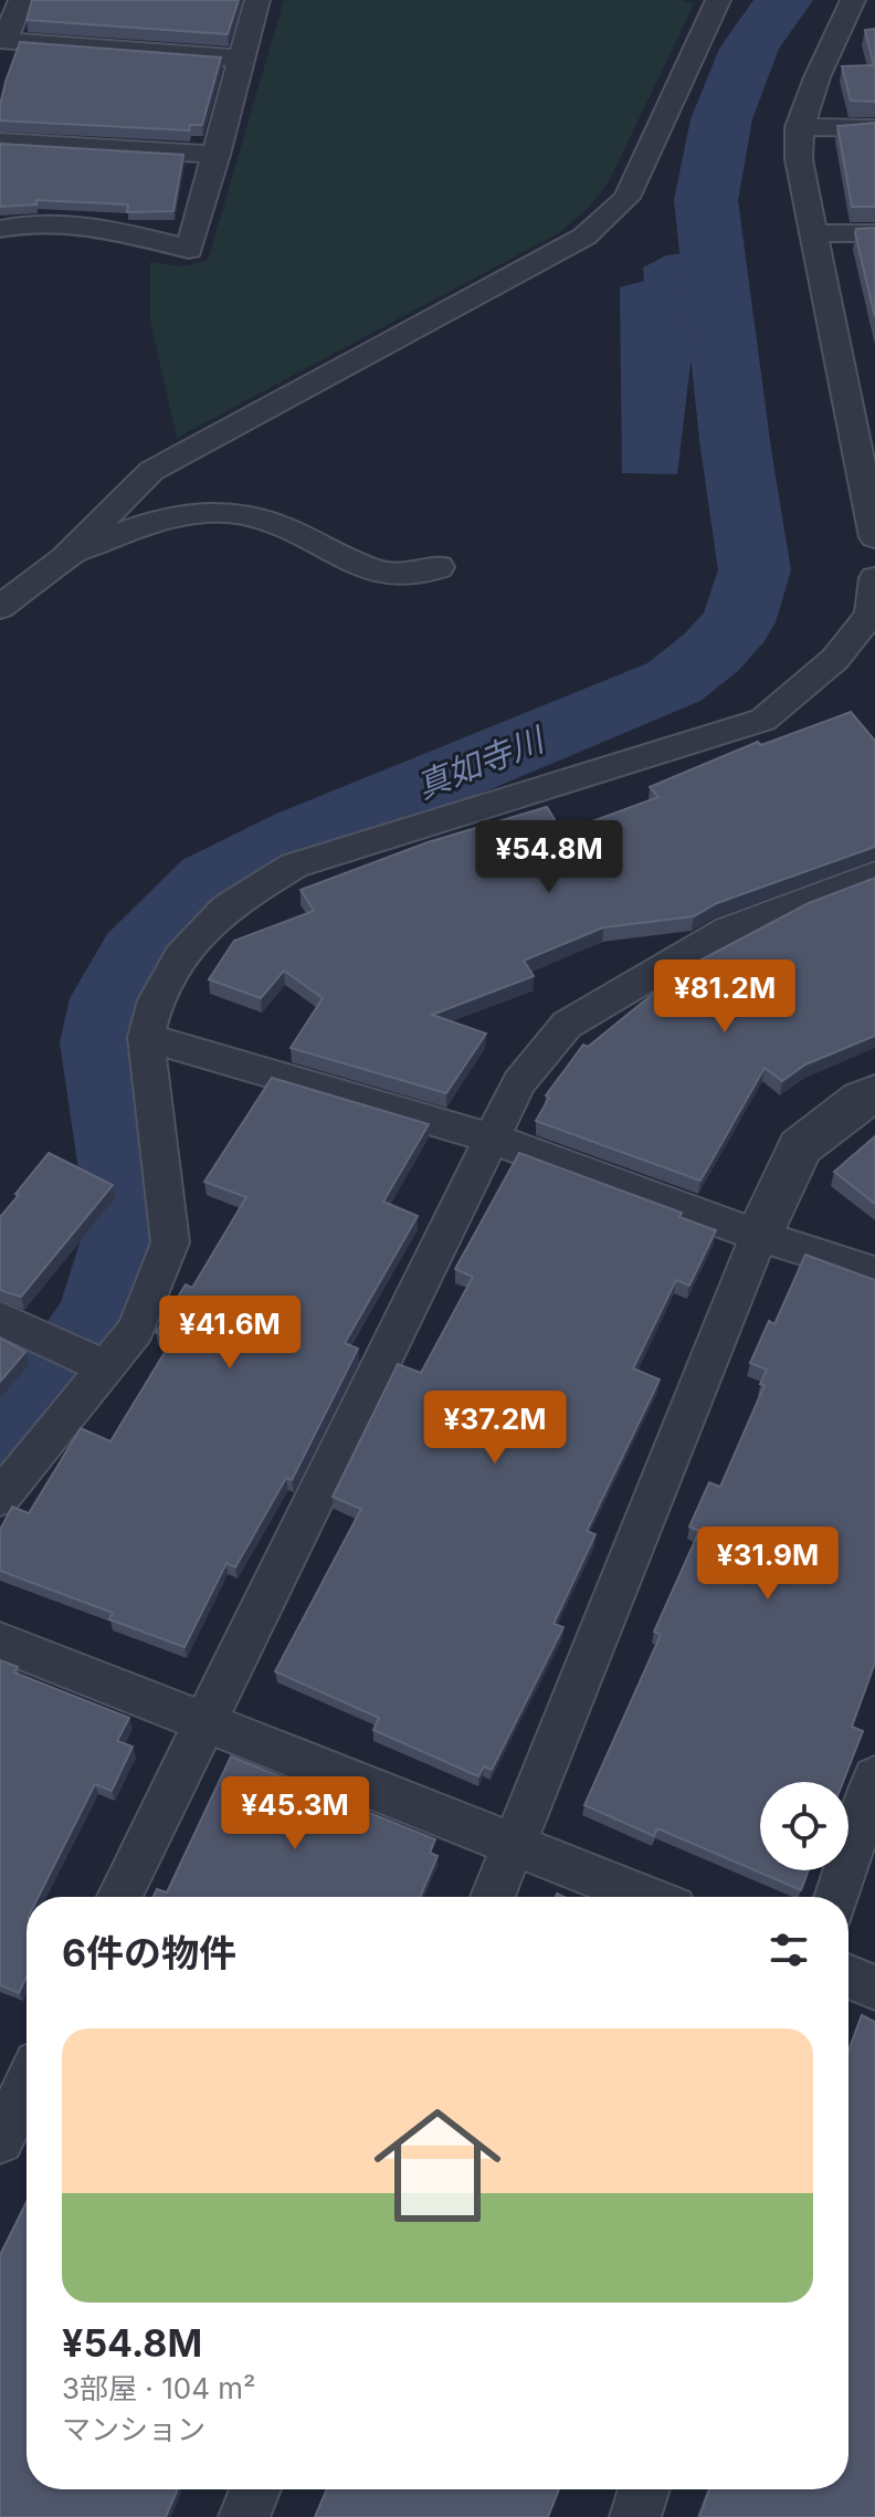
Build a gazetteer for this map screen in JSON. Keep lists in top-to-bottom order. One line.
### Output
{"water":["真如寺川"],"page":{"price":["¥54.8M","¥81.2M","¥41.6M","¥37.2M","¥31.9M","¥45.3M"],"heading":"6件の物件","list":[{"name":"¥54.8M","note":"3部屋 · 104 m² · マンション"}]}}
